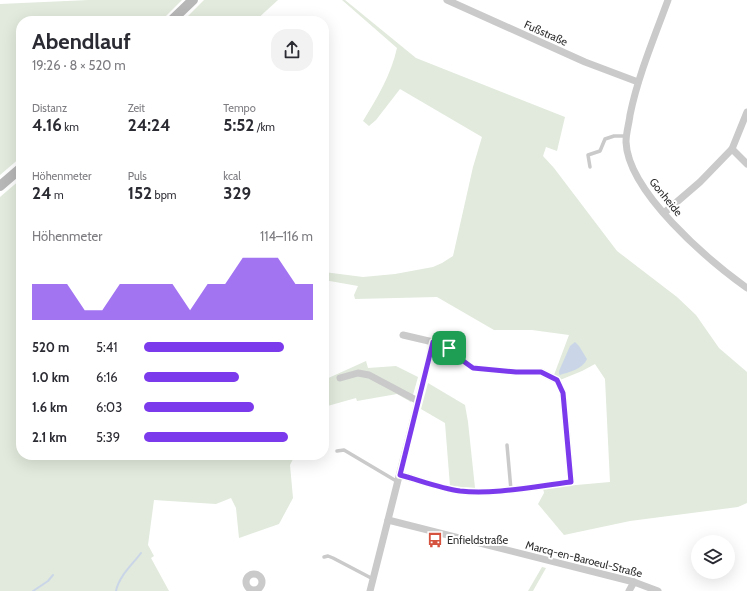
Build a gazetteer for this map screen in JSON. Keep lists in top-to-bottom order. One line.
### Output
{"streets":{"street":["Fußstraße","Gonheide","Marcq-en-Baroeul-Straße"]},"crossings":[["Fußstraße","Gonheide"]],"places":{"bus stop":["Enfieldstraße"]},"page":{"heading":["Abendlauf","19:26 · 8 × 520 m"],"stats":[["Distanz","4.16 km"],["Zeit","24:24"],["Tempo","5:52 /km"],["Höhenmeter","24 m"],["Puls","152 bpm"],["kcal","329"]],"chart":["Höhenmeter","114–116 m"],"list":[{"name":"520 m","note":"5:41"},{"name":"1.0 km","note":"6:16"},{"name":"1.6 km","note":"6:03"},{"name":"2.1 km","note":"5:39"}]}}
